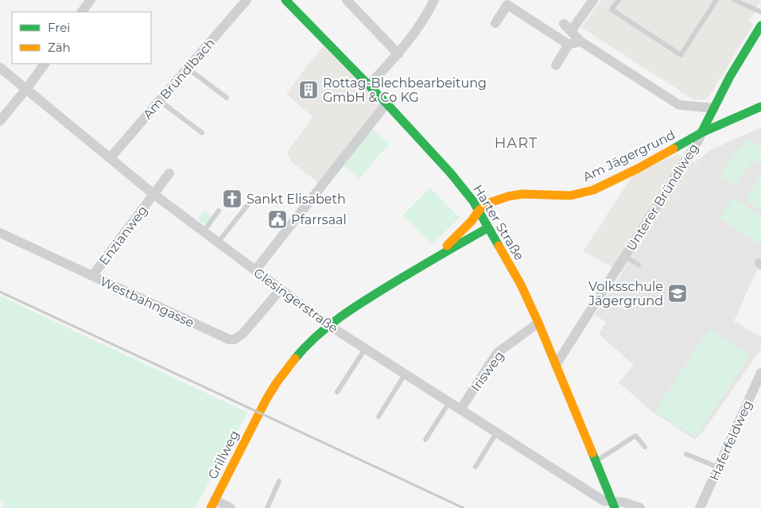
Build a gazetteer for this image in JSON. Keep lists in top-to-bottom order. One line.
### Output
{"streets":{"main road":["Am Jägergrund","Unterer Bründlweg","Harter Straße","Grillweg"],"street":["Am Bründlbach","Enzianweg","Glesingerstraße","Westbahngasse","Irisweg","Haferfeldweg"]},"crossings":[["Am Bründlbach","Glesingerstraße"],["Am Jägergrund","Unterer Bründlweg"],["Am Jägergrund","Harter Straße"],["Am Jägergrund","Glesingerstraße"],["Am Jägergrund","Grillweg"],["Unterer Bründlweg","Harter Straße"],["Harter Straße","Glesingerstraße"],["Harter Straße","Irisweg"],["Enzianweg","Glesingerstraße"],["Enzianweg","Westbahngasse"],["Glesingerstraße","Westbahngasse"],["Glesingerstraße","Irisweg"]],"districts":["HART"],"places":{"building":["Rottag-Blechbearbeitung GmbH & Co KG"],"church":["Sankt Elisabeth"],"public building":["Pfarrsaal"],"school or university":["Volksschule Jägergrund"]},"legend":["Frei","Zäh"]}
